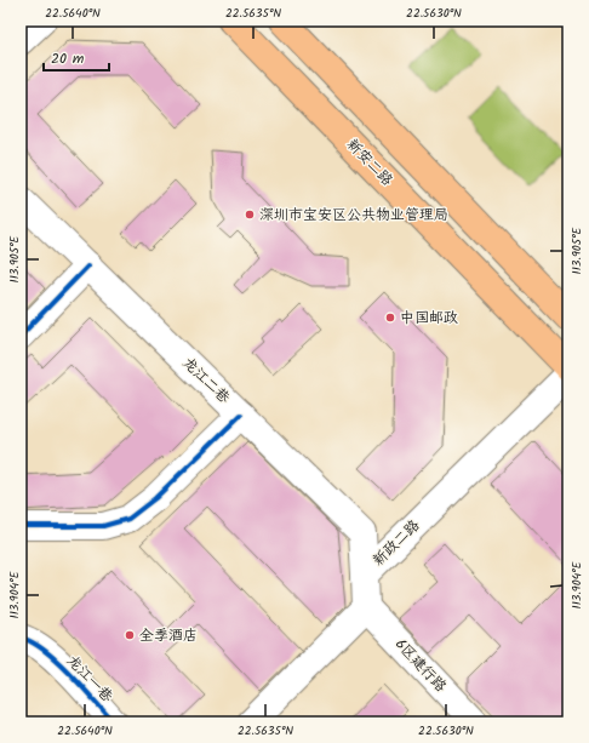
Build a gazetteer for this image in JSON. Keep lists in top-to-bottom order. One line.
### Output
{"streets":{"main road":["新安二路"],"street":["龙江二巷","新政二路","6区建行路","龙江一巷"]},"crossings":[["龙江二巷","新政二路"],["新政二路","6区建行路"]],"places":["深圳市宝安区公共物业管理局","中国邮政","全季酒店"],"scale_bar":"20 m","coordinates":["22.5640°N","22.5635°N","22.5630°N","113.905°E","113.904°E"]}
